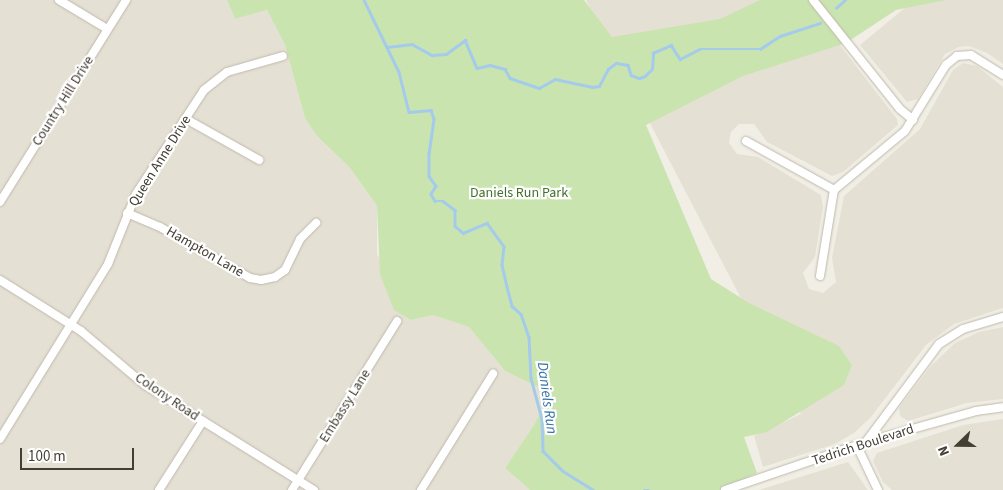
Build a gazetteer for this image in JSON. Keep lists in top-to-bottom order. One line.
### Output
{"streets":{"street":["Country Hill Drive","Queen Anne Drive","Hampton Lane","Colony Road","Embassy Lane","Tedrich Boulevard"]},"crossings":[["Queen Anne Drive","Hampton Lane"],["Queen Anne Drive","Colony Road"],["Colony Road","Embassy Lane"]],"water":["Daniels Run"],"parks":["Daniels Run Park"],"scale_bar":"100 m","north":"left"}
